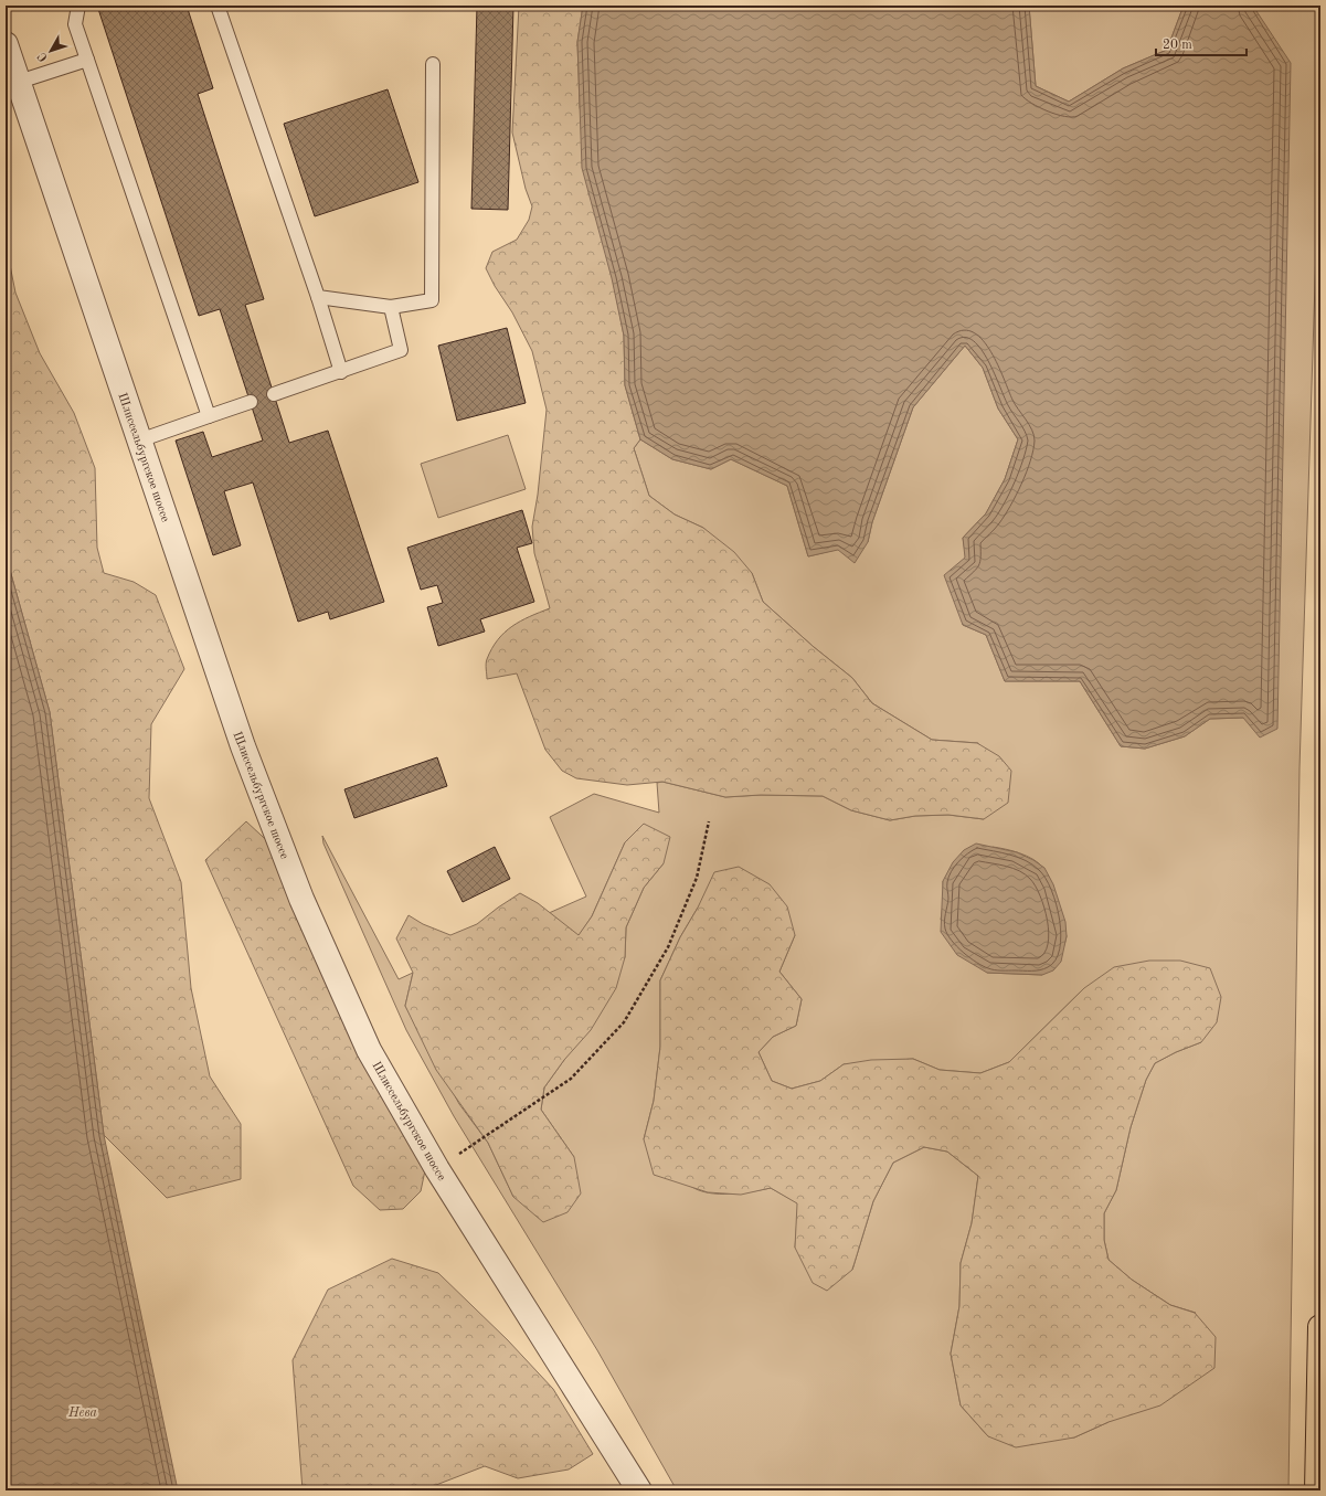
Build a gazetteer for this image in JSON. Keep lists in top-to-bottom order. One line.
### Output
{"streets":{"street":["Шлиссельбургское шоссе"]},"water":["Нева"],"scale_bar":"20 m","north":"bottom left"}
